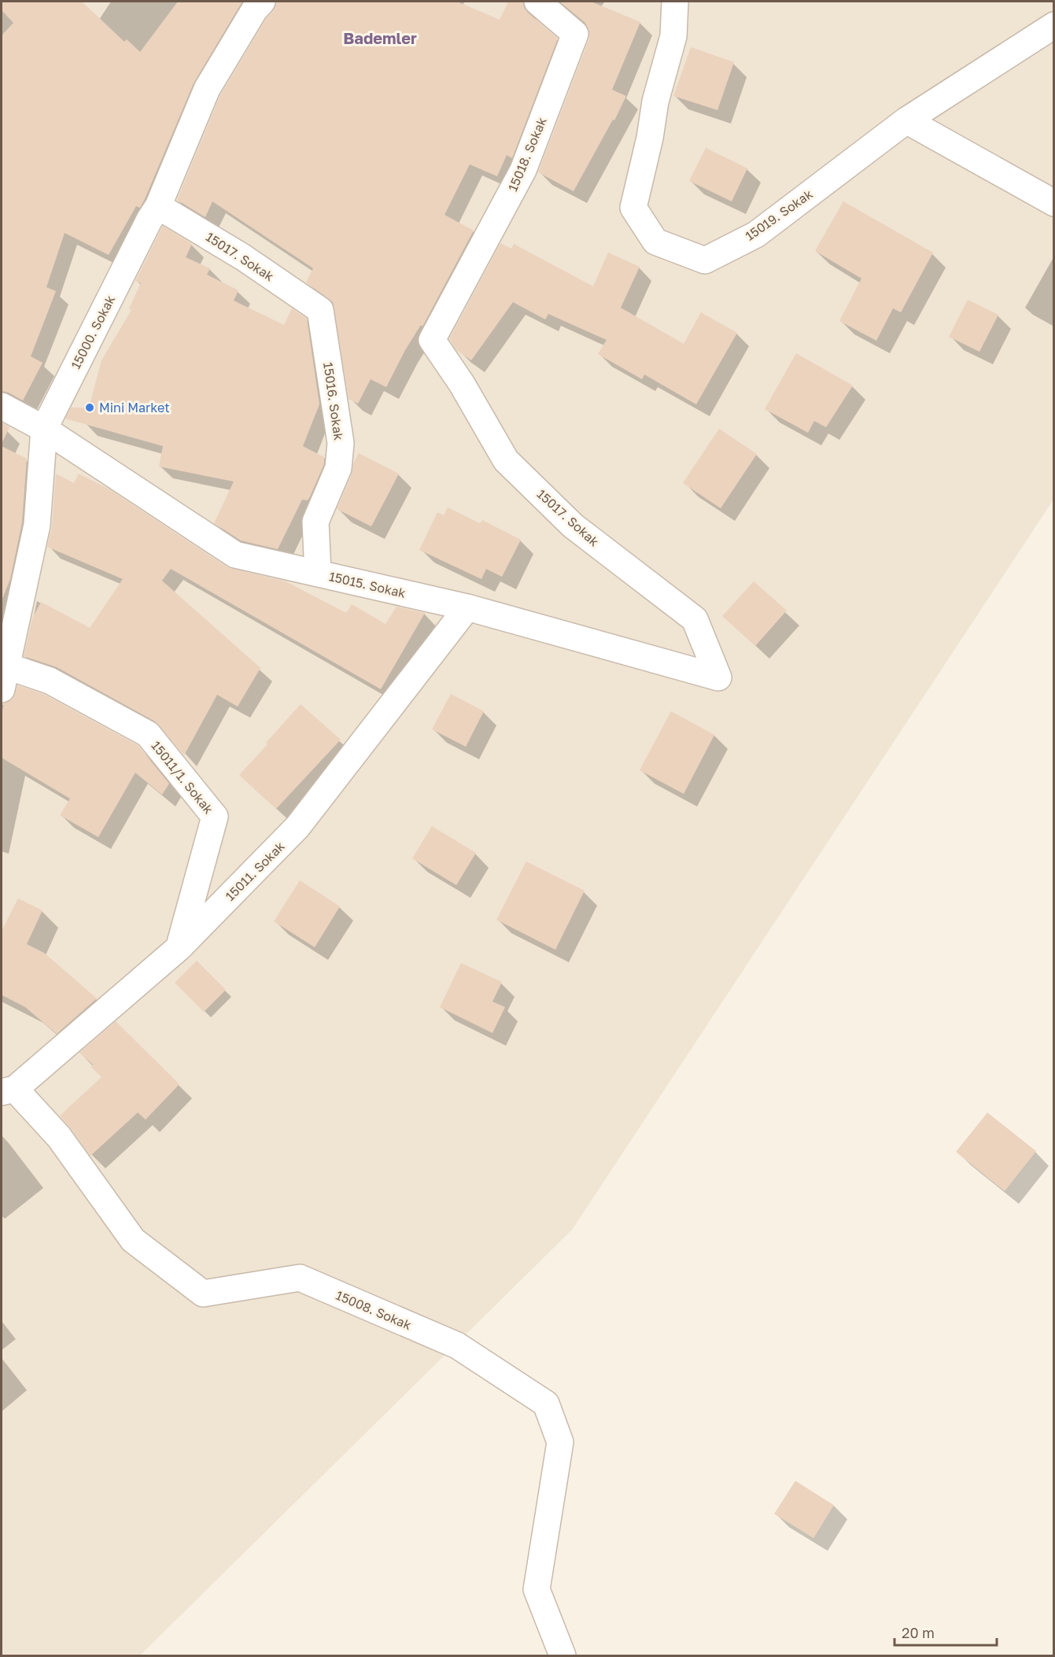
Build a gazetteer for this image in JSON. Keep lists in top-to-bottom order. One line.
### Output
{"streets":{"street":["15018. Sokak","15019. Sokak","15017. Sokak","15000. Sokak","15016. Sokak","15015. Sokak","15011/1. Sokak","15011. Sokak","15008. Sokak"]},"crossings":[["15018. Sokak","15017. Sokak"],["15017. Sokak","15000. Sokak"],["15017. Sokak","15016. Sokak"],["15017. Sokak","15015. Sokak"],["15000. Sokak","15015. Sokak"],["15000. Sokak","15011/1. Sokak"],["15016. Sokak","15015. Sokak"],["15015. Sokak","15011. Sokak"],["15011/1. Sokak","15011. Sokak"],["15011. Sokak","15008. Sokak"]],"districts":["Bademler"],"places":["Mini Market"],"scale_bar":"20 m"}
